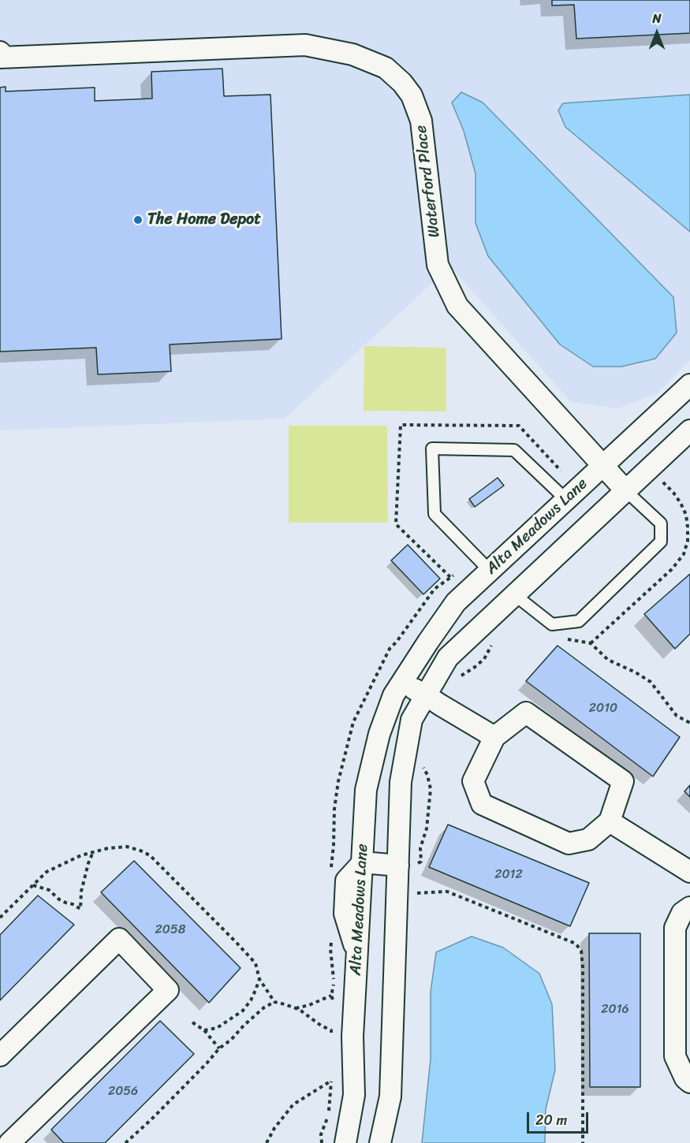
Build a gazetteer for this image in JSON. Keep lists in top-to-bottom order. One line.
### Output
{"streets":{"street":["Waterford Place","Alta Meadows Lane"]},"crossings":[["Waterford Place","Alta Meadows Lane"]],"places":["The Home Depot"],"house_numbers":["2010","2012","2058","2016","2056"],"scale_bar":"20 m","north":"top"}
